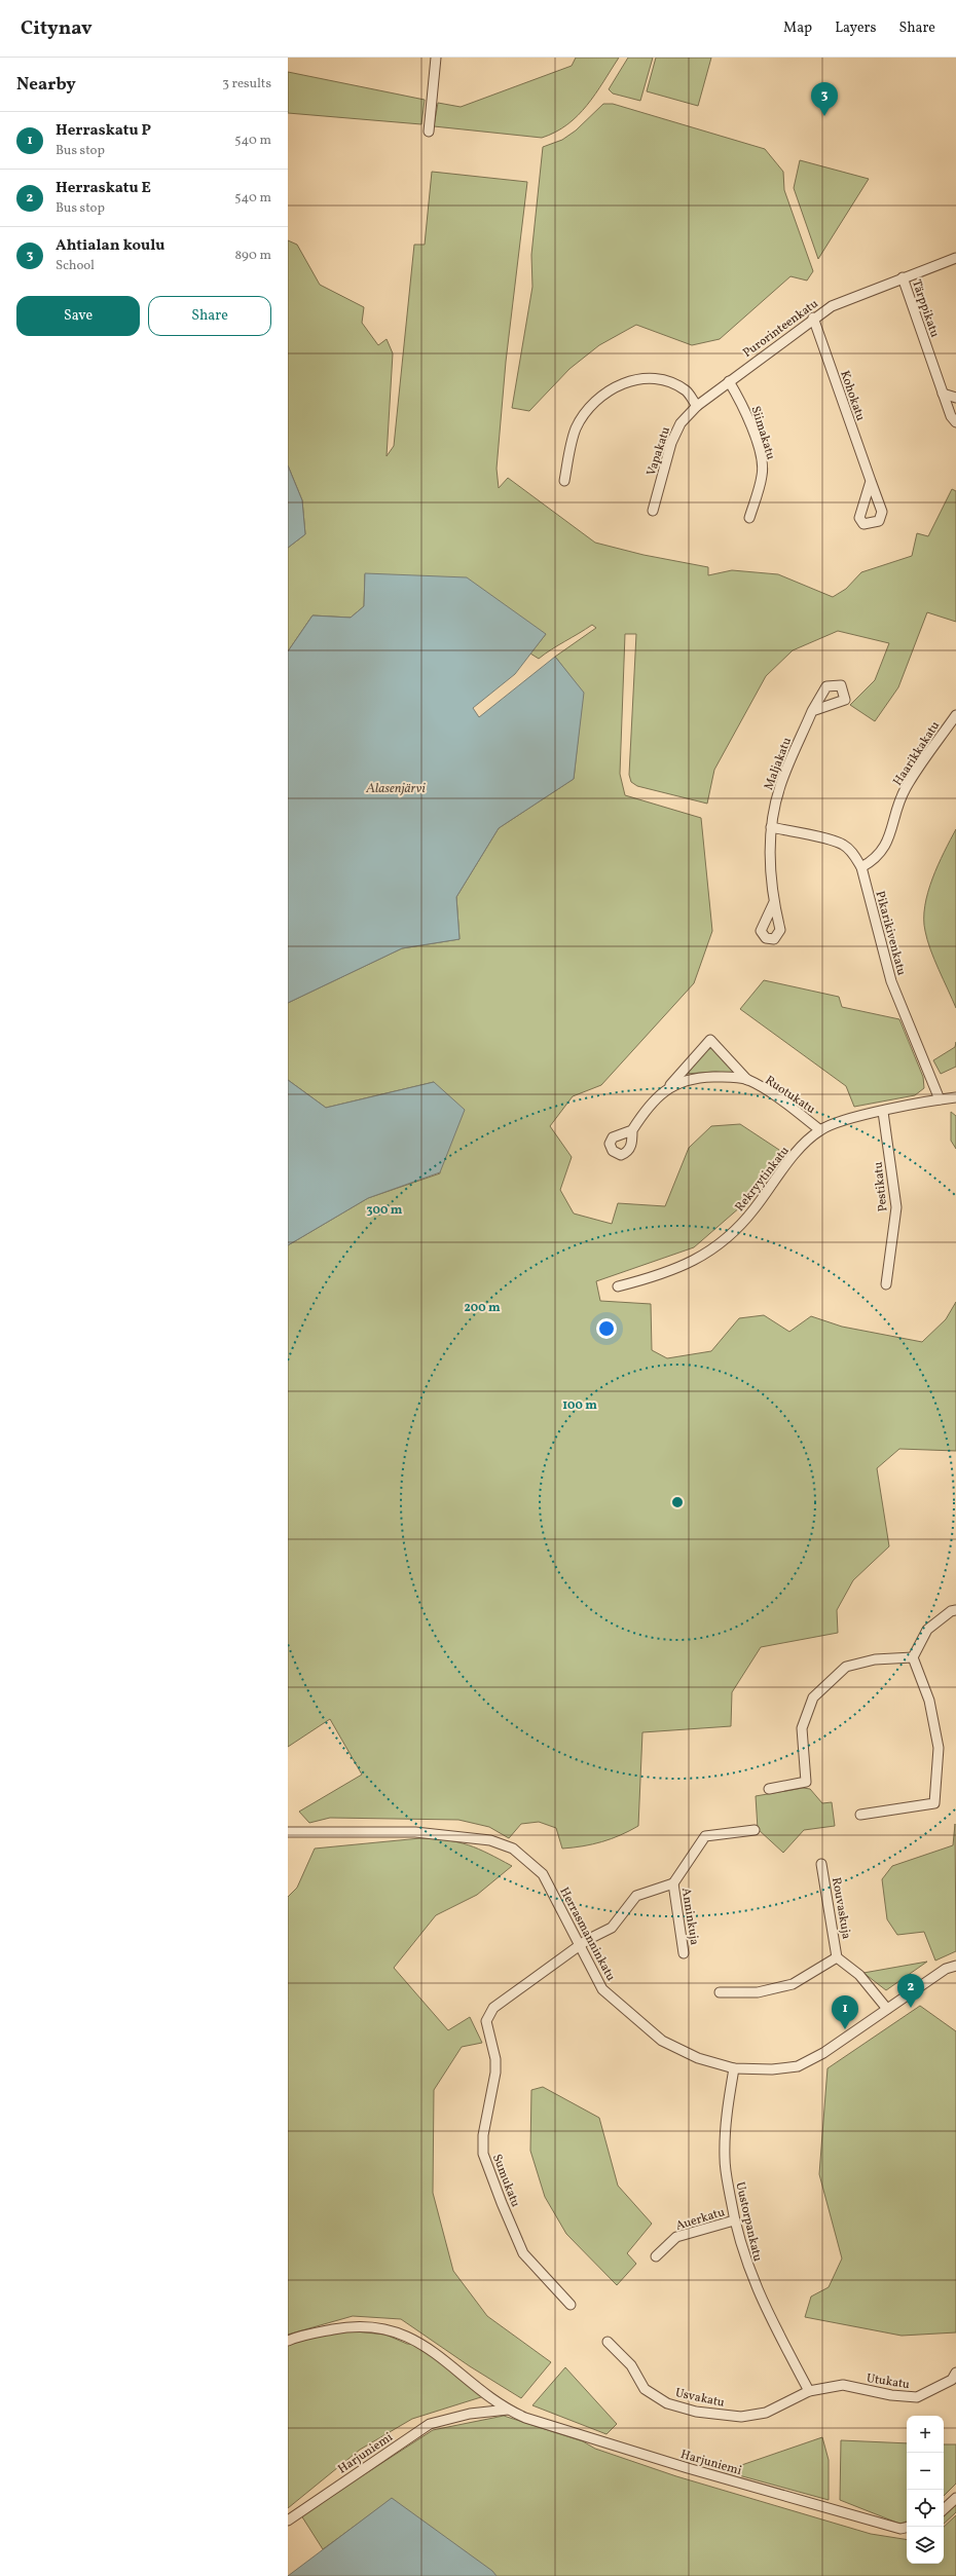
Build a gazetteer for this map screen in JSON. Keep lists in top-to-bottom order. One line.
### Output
{"streets":{"street":["Tärppikatu","Purorinteenkatu","Kohokatu","Siimakatu","Vapakatu","Haarikkakatu","Maljakatu","Pikarikivenkatu","Ruotukatu","Rekryytinkatu","Pestikatu","Rouvaskuja","Anninkuja","Herrasmanninkatu","Sumukatu","Auerkatu","Uustorpankatu","Utukatu","Usvakatu","Harjuniemi"]},"crossings":[["Tärppikatu","Purorinteenkatu"],["Purorinteenkatu","Kohokatu"],["Purorinteenkatu","Siimakatu"],["Purorinteenkatu","Vapakatu"],["Haarikkakatu","Pikarikivenkatu"],["Maljakatu","Pikarikivenkatu"],["Pikarikivenkatu","Rekryytinkatu"],["Ruotukatu","Rekryytinkatu"],["Rekryytinkatu","Pestikatu"],["Herrasmanninkatu","Sumukatu"],["Herrasmanninkatu","Uustorpankatu"],["Auerkatu","Uustorpankatu"],["Uustorpankatu","Utukatu"],["Uustorpankatu","Usvakatu"],["Utukatu","Usvakatu"]],"water":["Alasenjärvi"],"page":{"header":"Citynav","nav":["Map","Layers","Share"],"heading":["Nearby","3 results"],"pins":["3","2","1"],"list":[{"mark":"1","name":"Herraskatu P","note":"Bus stop","value":"540 m"},{"mark":"2","name":"Herraskatu E","note":"Bus stop","value":"540 m"},{"mark":"3","name":"Ahtialan koulu","note":"School","value":"890 m"}],"buttons":["Save","Share"],"map_buttons":["+","−"]},"rings":["300 m","200 m","100 m"]}
